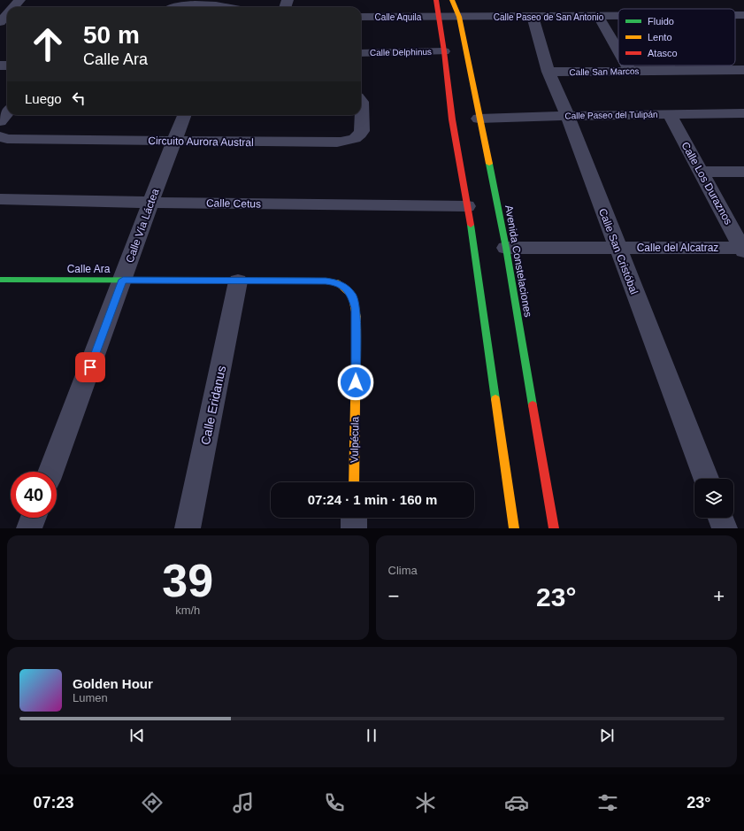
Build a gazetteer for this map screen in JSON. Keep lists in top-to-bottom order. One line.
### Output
{"streets":{"street":["Calle Aquila","Calle Paseo de San Antonio","Calle Delphinus","Calle San Marcos","Calle Paseo del Tulipán","Circuito Aurora Austral","Calle Los Duraznos","Calle Cetus","Calle Vía Láctea","Calle del Alcatraz","Calle San Cristóbal","Avenida Constelaciones","Calle Ara","Calle Eridanus","Vulpécula"]},"crossings":[["Calle Aquila","Calle Paseo de San Antonio"],["Calle Paseo de San Antonio","Calle San Cristóbal"],["Calle Paseo de San Antonio","Avenida Constelaciones"],["Calle San Marcos","Calle San Cristóbal"],["Calle Paseo del Tulipán","Calle Los Duraznos"],["Calle Paseo del Tulipán","Calle San Cristóbal"],["Calle Paseo del Tulipán","Avenida Constelaciones"],["Circuito Aurora Austral","Calle Vía Láctea"],["Calle Los Duraznos","Calle del Alcatraz"],["Calle Cetus","Calle Vía Láctea"],["Calle Vía Láctea","Calle Ara"],["Calle del Alcatraz","Calle San Cristóbal"],["Calle del Alcatraz","Avenida Constelaciones"],["Calle Ara","Calle Eridanus"],["Calle Ara","Vulpécula"]],"legend":["Fluido","Lento","Atasco"],"page":{"turn":["50 m","Calle Ara"],"then":"Luego","limit":"40","trip":"07:24 · 1 min · 160 m","tile":[["39","km/h"],"Clima"],"heat":["−","23°","+"],"song":["Golden Hour","Lumen"],"tabs":["07:23","23°"]}}
